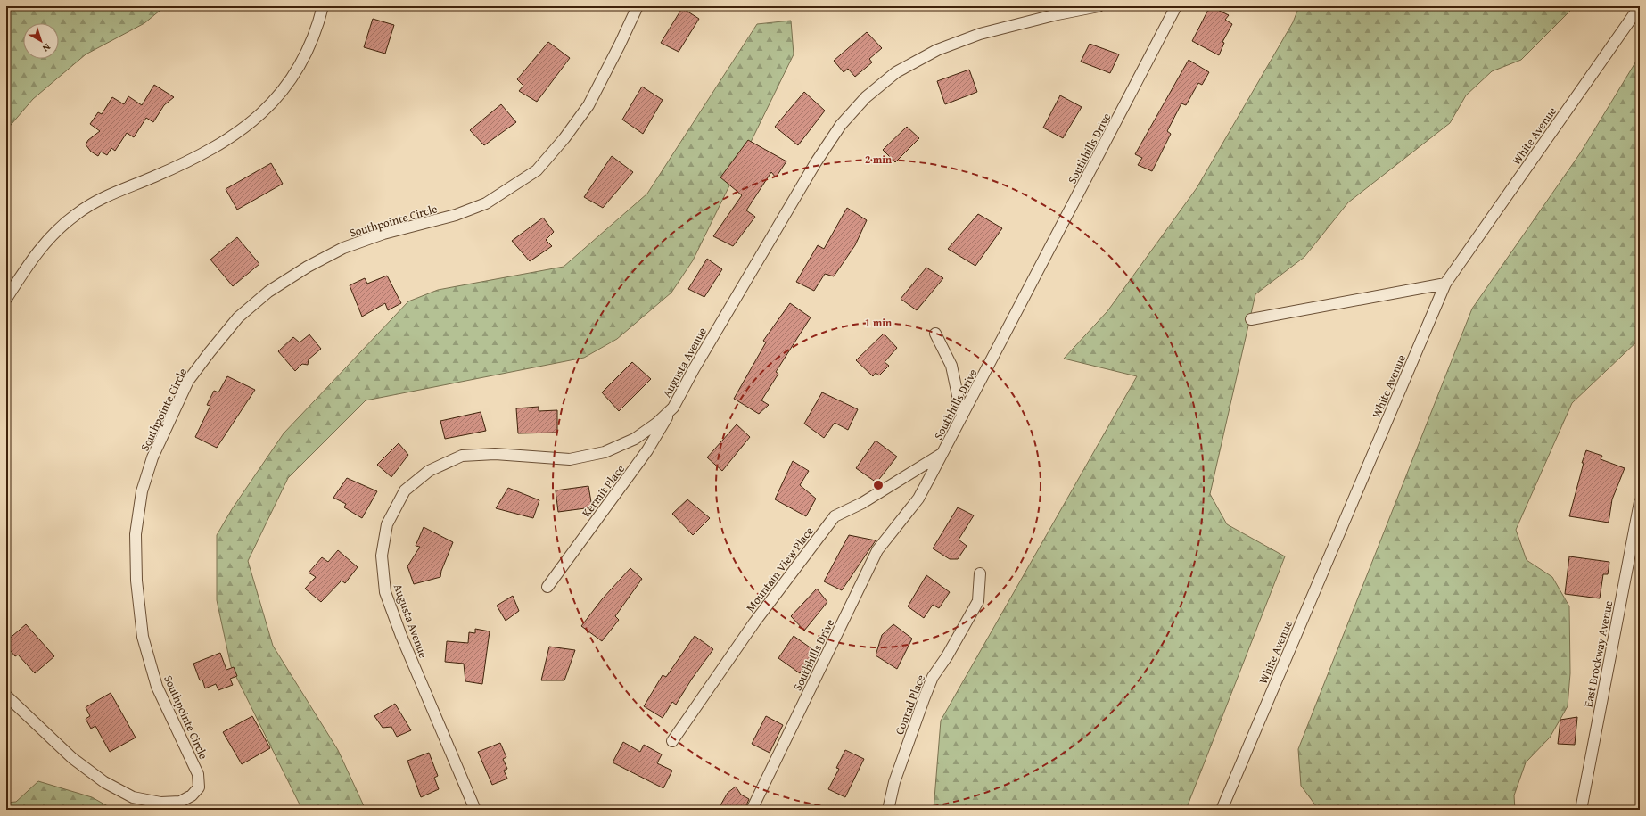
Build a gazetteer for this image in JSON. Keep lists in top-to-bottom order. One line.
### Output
{"streets":{"street":["White Avenue","Southhills Drive","Southpointe Circle","Augusta Avenue","Kermit Place","Mountain View Place","East Brockway Avenue","Conrad Place"]},"crossings":[["Southhills Drive","Mountain View Place"],["Augusta Avenue","Kermit Place"]],"north":"bottom right","rings":["2 min","1 min"]}
